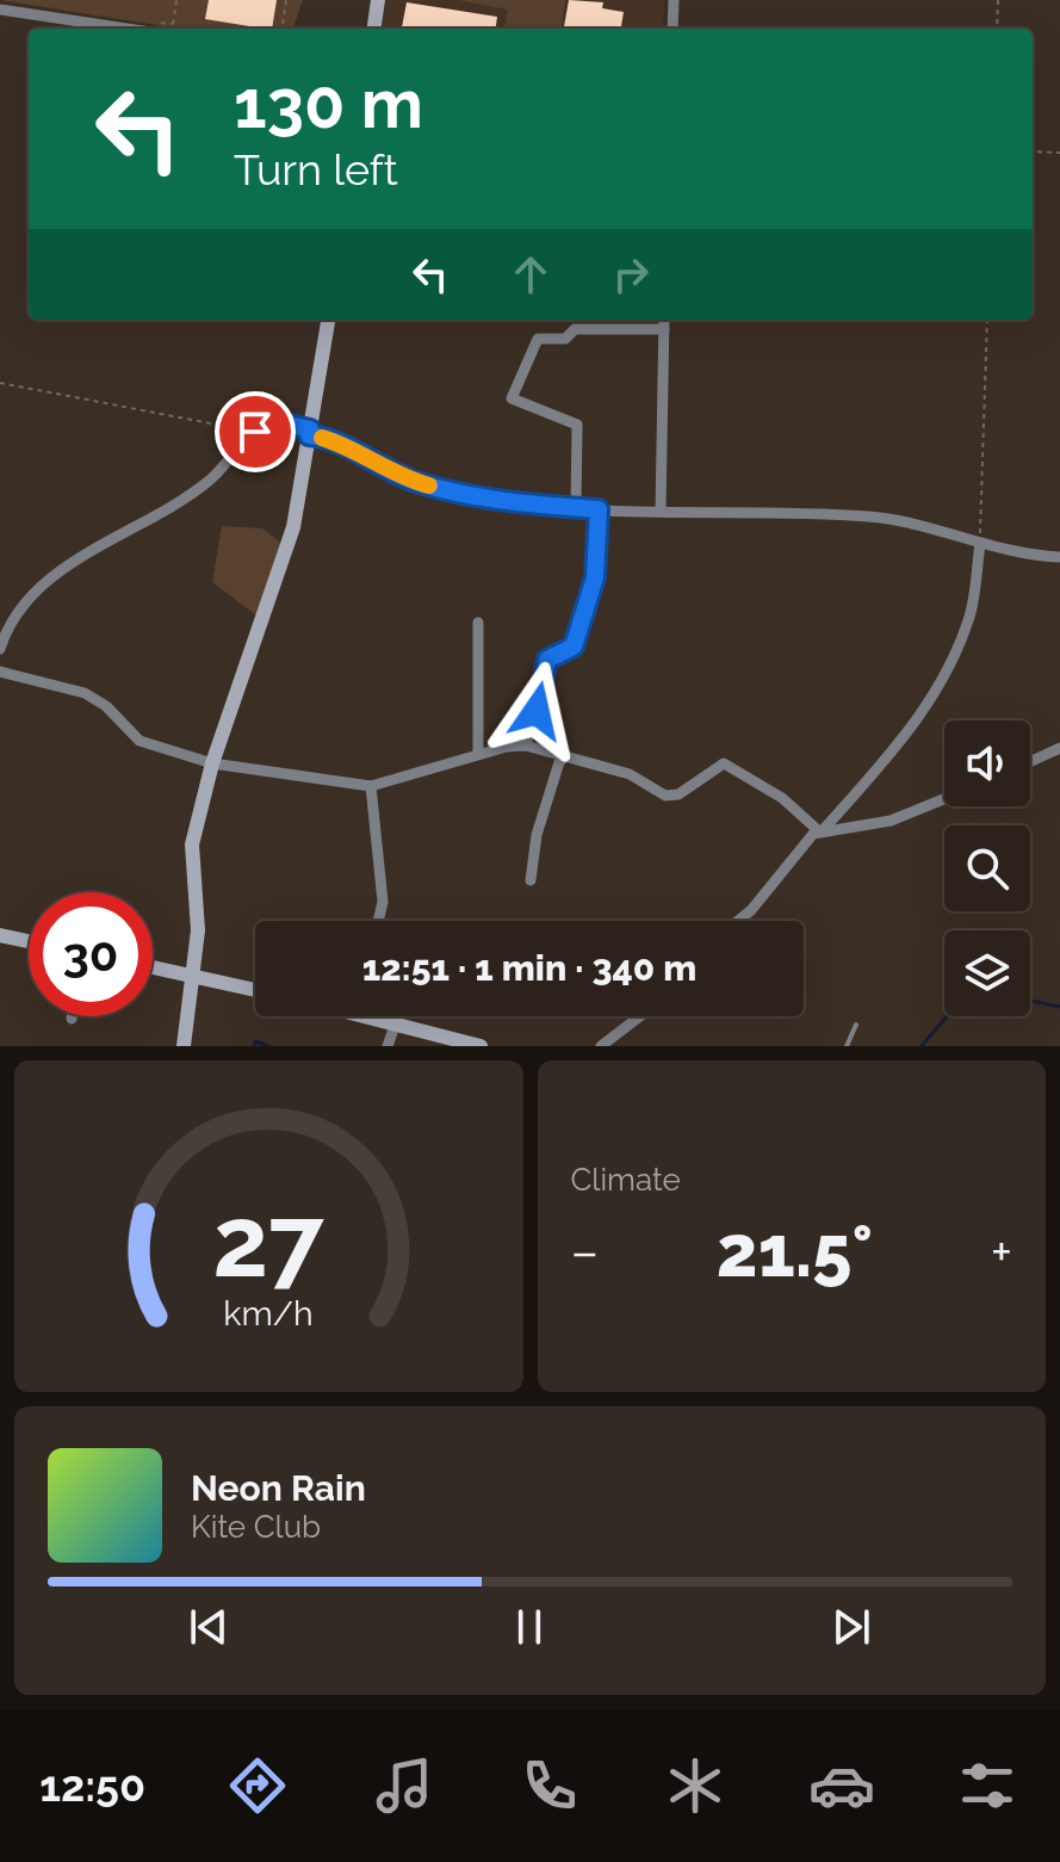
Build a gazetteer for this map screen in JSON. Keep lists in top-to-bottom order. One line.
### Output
{"page":{"turn":["130 m","Turn left"],"limit":"30","trip":"12:51 · 1 min · 340 m","tile":"Climate","heat":["−","21.5°","+"],"song":["Neon Rain","Kite Club"],"tabs":"12:50","gauge":["27","km/h"]}}
